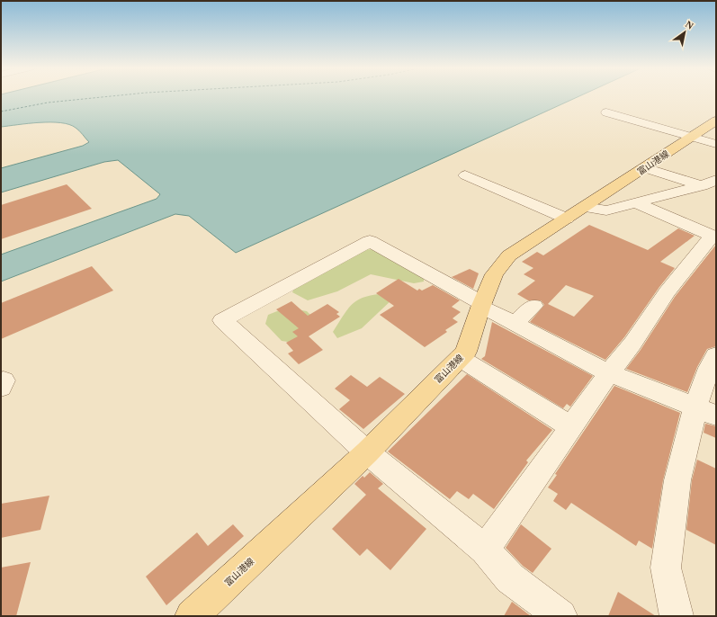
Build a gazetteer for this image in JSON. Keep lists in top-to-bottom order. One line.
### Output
{"streets":{"main road":["富山港線"]},"north":"top right"}
